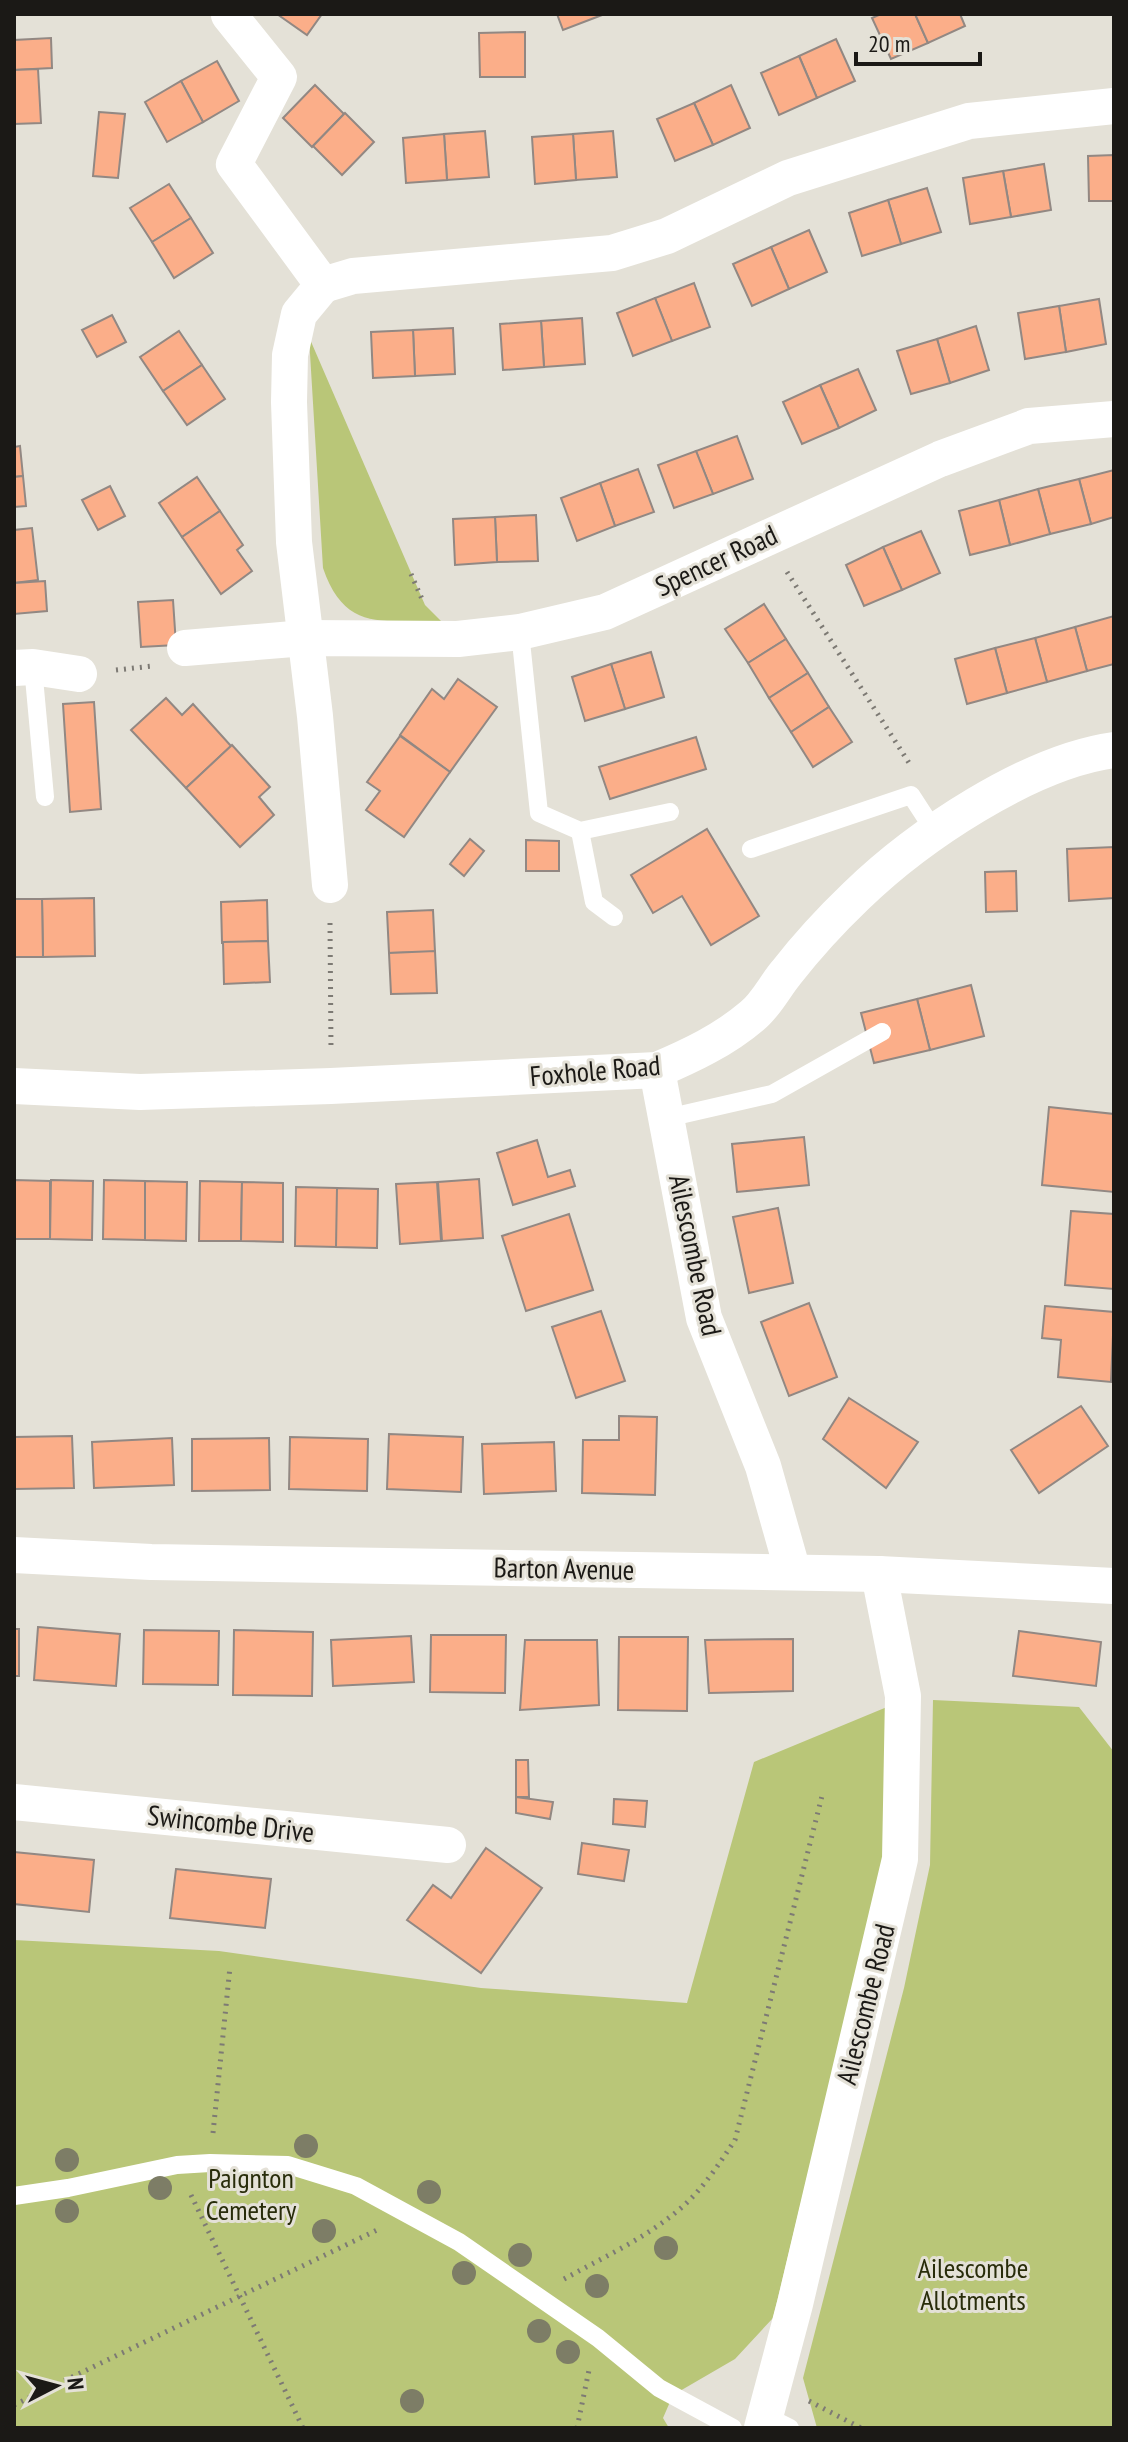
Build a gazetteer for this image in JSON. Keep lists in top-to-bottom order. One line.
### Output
{"streets":{"street":["Spencer Road","Foxhole Road","Ailescombe Road","Barton Avenue","Swincombe Drive"]},"crossings":[["Foxhole Road","Ailescombe Road"],["Ailescombe Road","Barton Avenue"]],"parks":["Paignton Cemetery","Ailescombe Allotments"],"scale_bar":"20 m","north":"right"}
